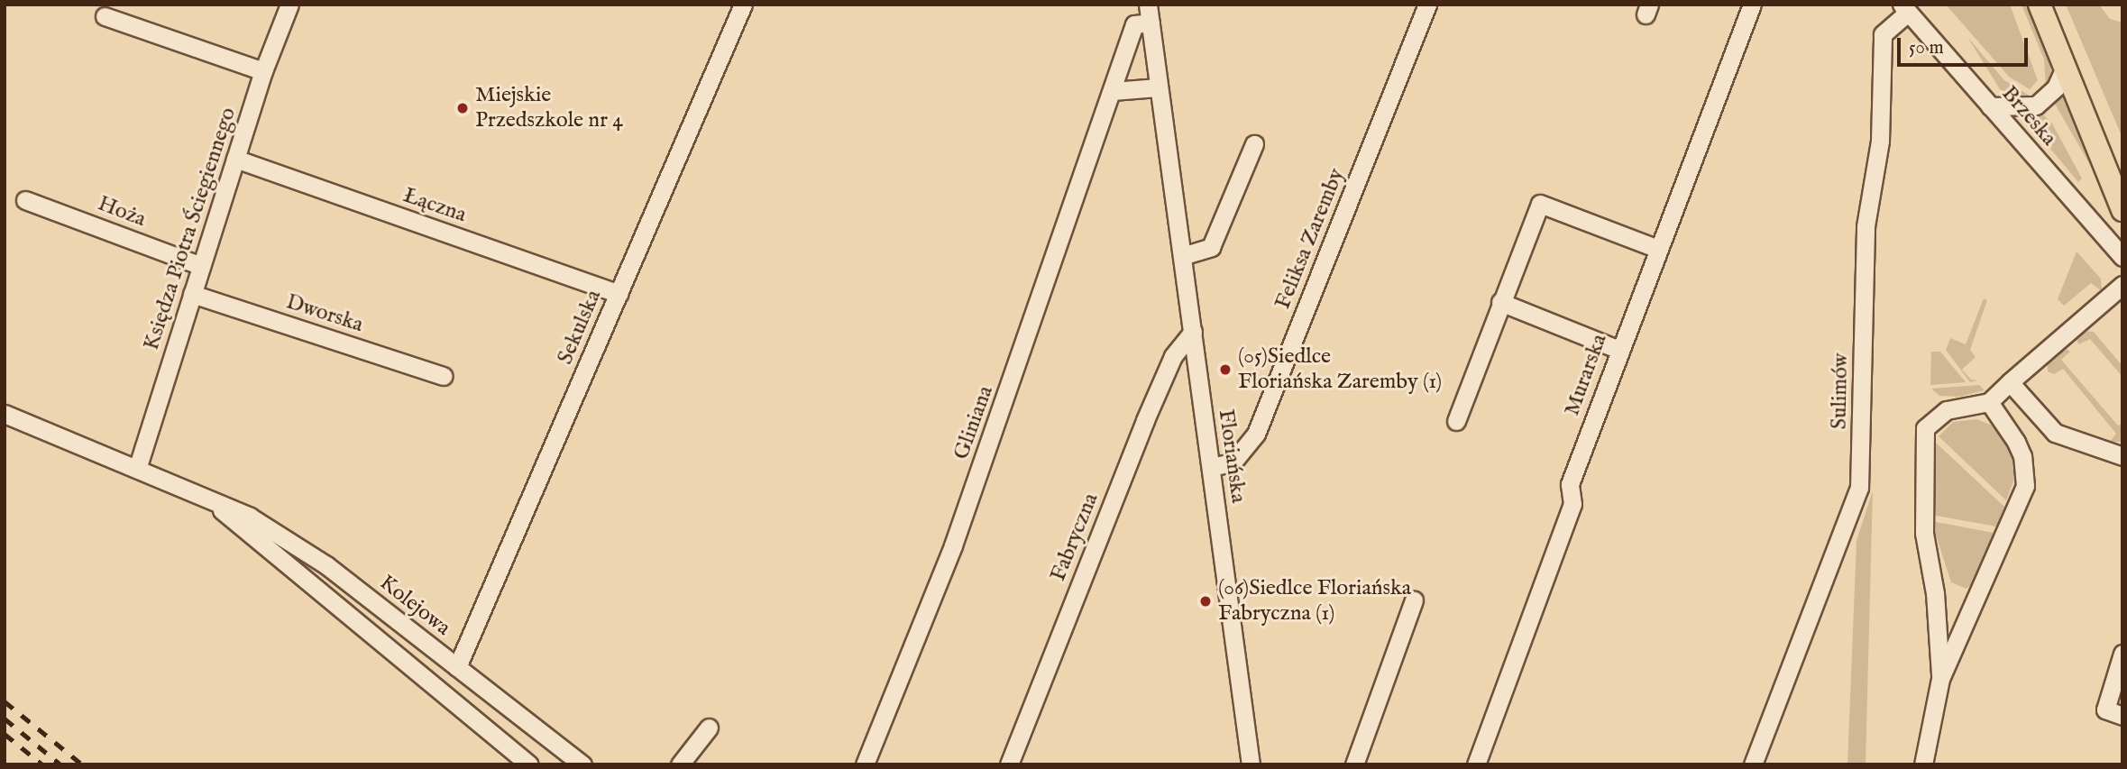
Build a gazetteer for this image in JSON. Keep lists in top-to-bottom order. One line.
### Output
{"streets":{"street":["Brzeska","Łączna","Hoża","Księdza Piotra Ściegiennego","Feliksa Zaremby","Dworska","Sekulska","Murarska","Sulimów","Gliniana","Floriańska","Fabryczna","Kolejowa"]},"crossings":[["Brzeska","Sulimów"],["Łączna","Księdza Piotra Ściegiennego"],["Łączna","Sekulska"],["Hoża","Księdza Piotra Ściegiennego"],["Księdza Piotra Ściegiennego","Dworska"],["Księdza Piotra Ściegiennego","Kolejowa"],["Feliksa Zaremby","Floriańska"],["Sekulska","Kolejowa"],["Gliniana","Floriańska"],["Floriańska","Fabryczna"]],"places":["Miejskie Przedszkole nr 4","(05)Siedlce Floriańska Zaremby (1)","(06)Siedlce Floriańska Fabryczna (1)"],"scale_bar":"50 m"}
